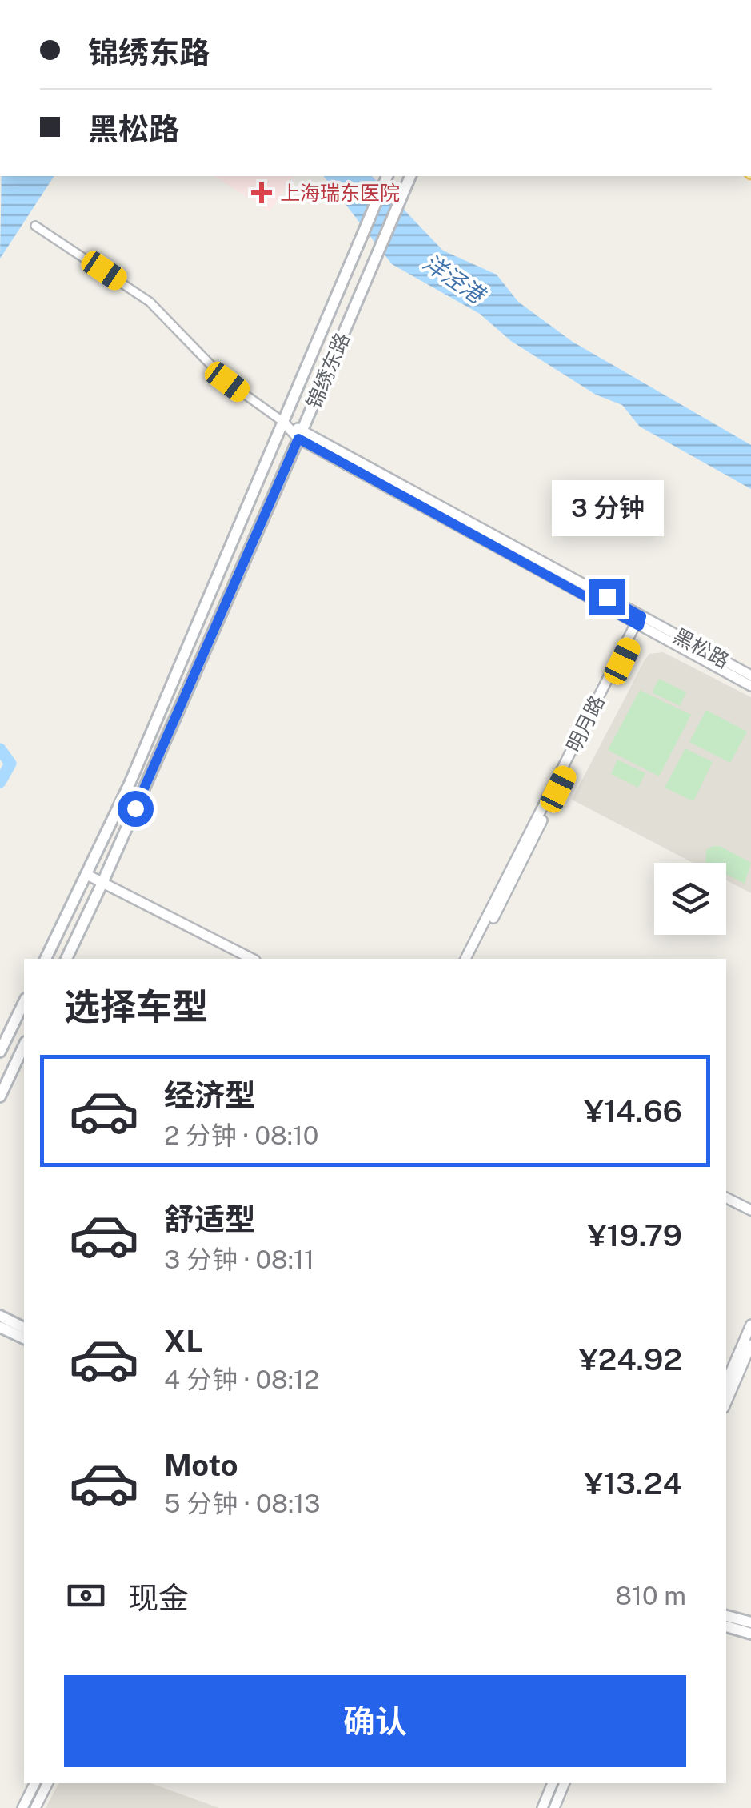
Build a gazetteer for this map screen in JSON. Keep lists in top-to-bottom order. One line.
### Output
{"streets":{"main road":["锦绣东路"],"street":["黑松路","明月路"]},"crossings":[["黑松路","明月路"]],"water":["洋泾港"],"places":{"health":["上海瑞东医院"]},"page":{"banner":["锦绣东路","黑松路"],"bubble":"3 分钟","heading":"选择车型","list":[{"name":"经济型","note":"2 分钟 · 08:10","value":"¥14.66"},{"name":"舒适型","note":"3 分钟 · 08:11","value":"¥19.79"},{"name":"XL","note":"4 分钟 · 08:12","value":"¥24.92"},{"name":"Moto","note":"5 分钟 · 08:13","value":"¥13.24"}],"pay":["现金","810 m"],"buttons":"确认"}}
